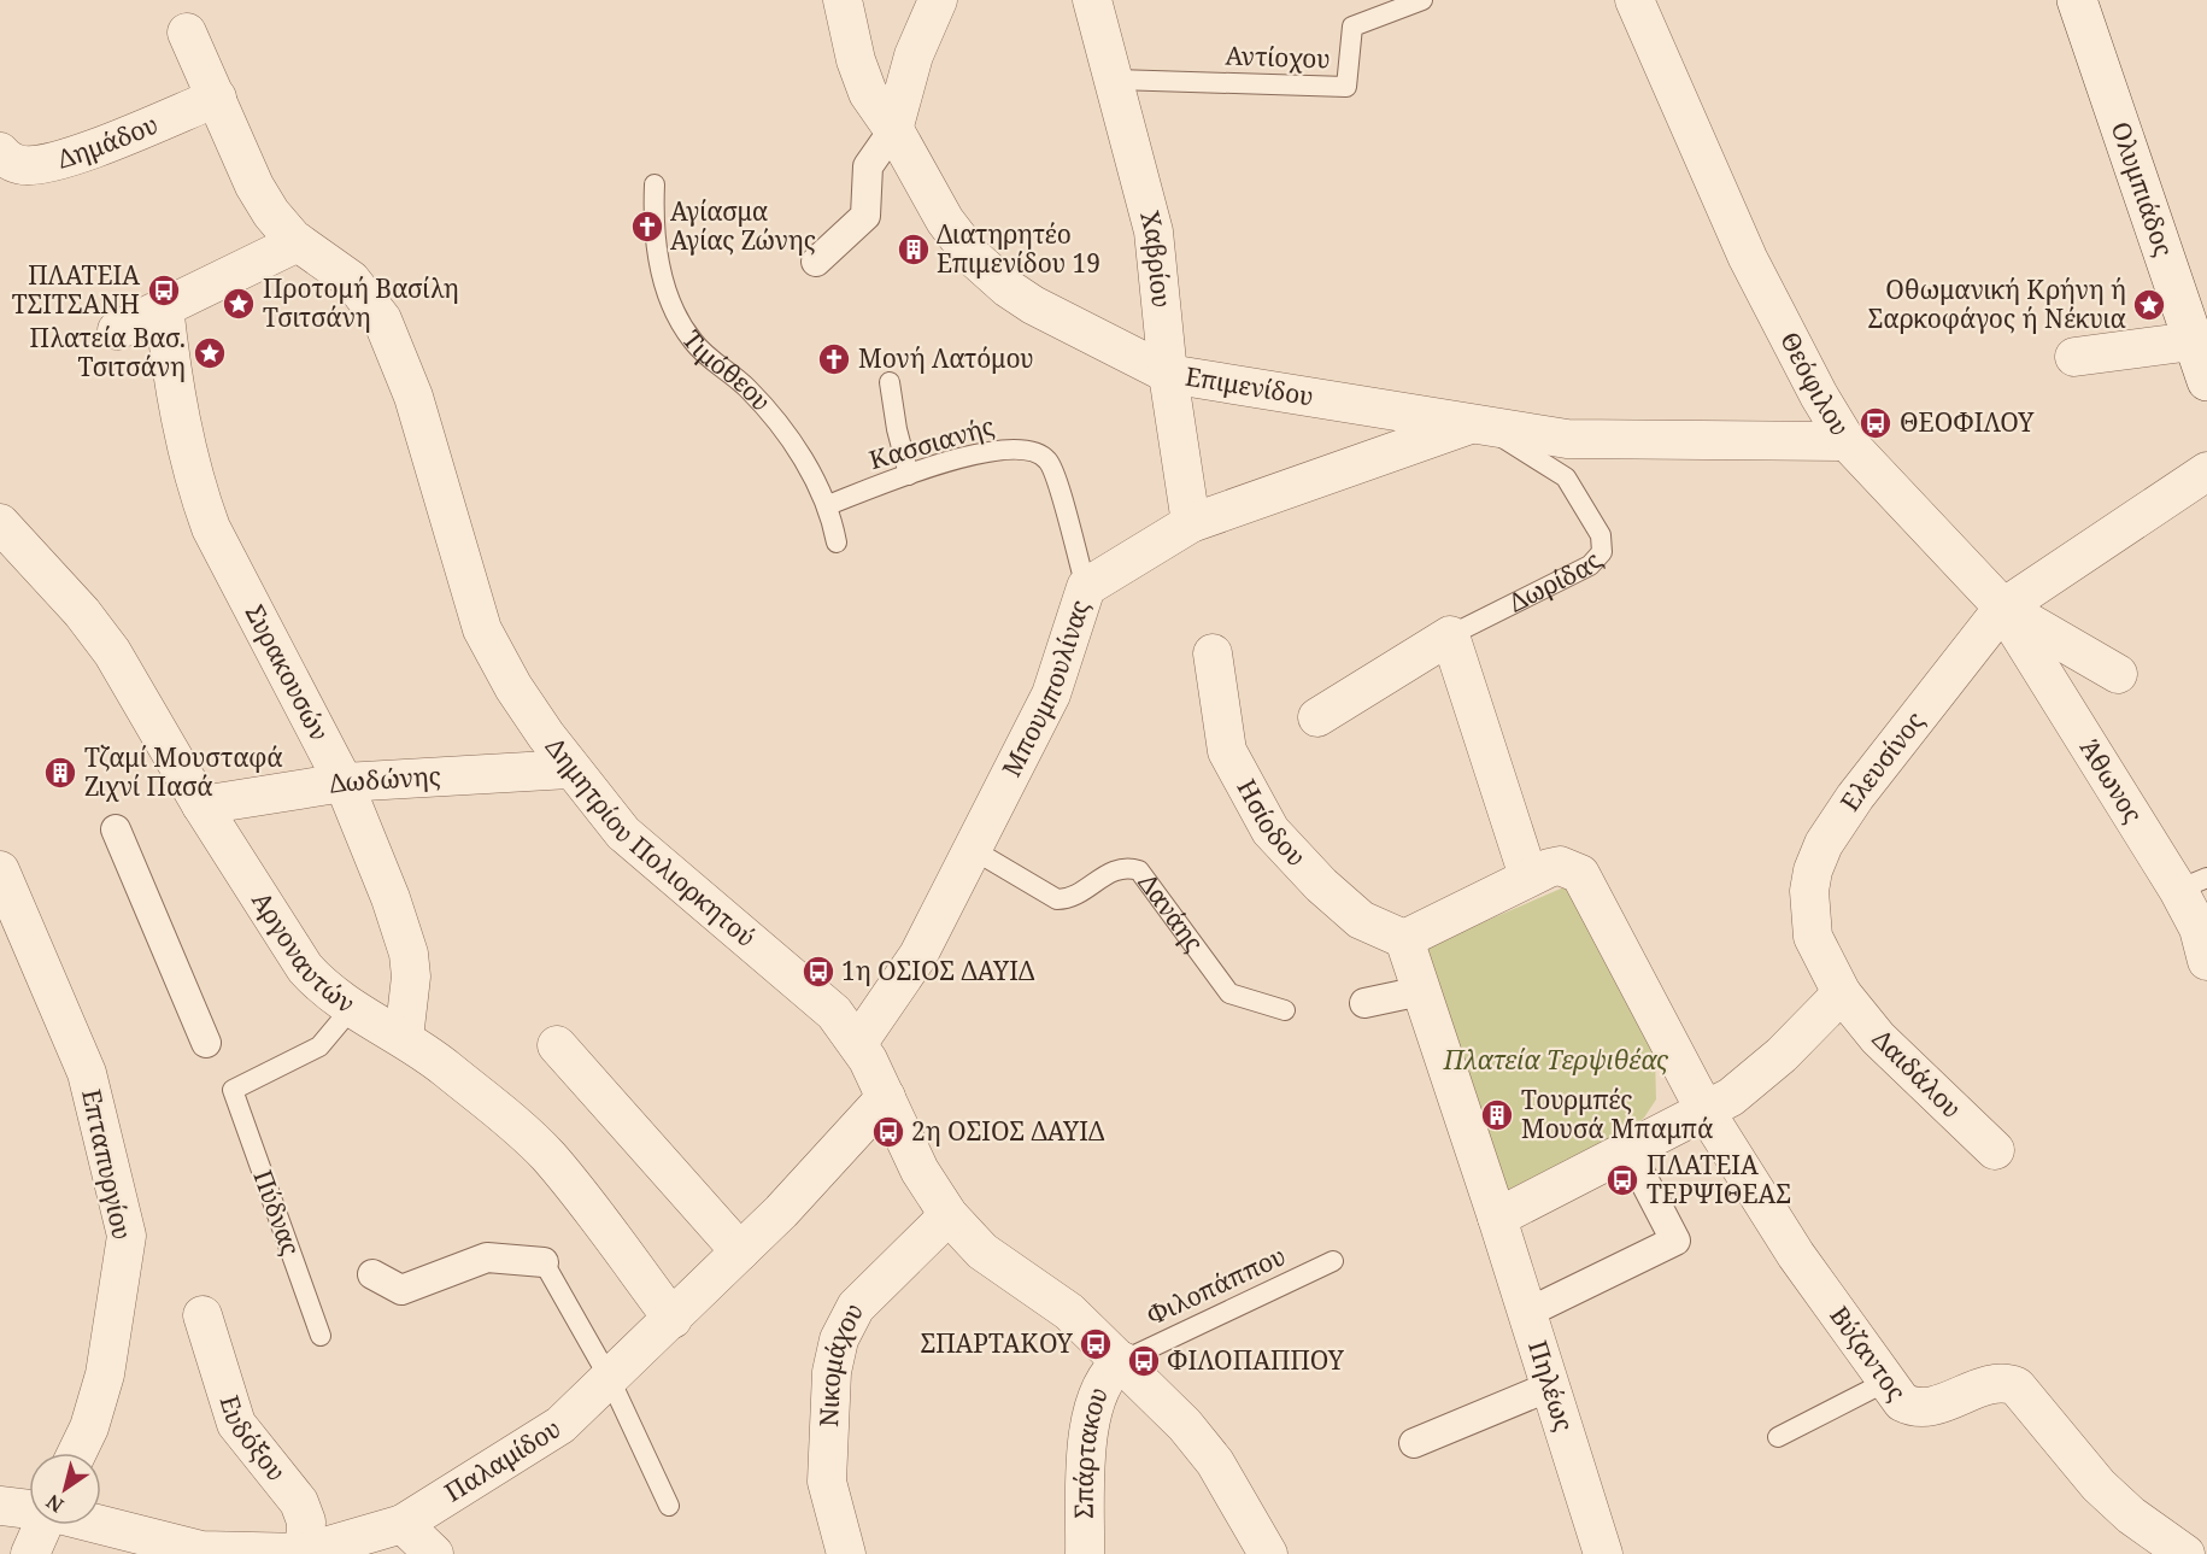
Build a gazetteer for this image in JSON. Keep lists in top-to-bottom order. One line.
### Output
{"streets":{"main road":["Ολυμπιάδος"],"street":["Δημάδου","Χαβρίου","Θεόφιλου","Επιμενίδου","Δωρίδας","Συρακουσών","Μπουμπουλίνας","Ελευσίνος","Δωδώνης","Άθωνος","Ησίοδου","Δημητρίου Πολιορκητού","Αργοναυτών","Δαιδάλου","Επταπυργίου","Βύζαντος","Νικομάχου","Πηλέως","Ευδόξου","Σπάρτακου","Παλαμίδου"],"lane":["Αντίοχου","Τιμόθεου","Κασσιανής","Δανάης","Πύδνας","Φιλοπάππου"]},"crossings":[["Αντίοχου","Χαβρίου"],["Δημάδου","Δημητρίου Πολιορκητού"],["Χαβρίου","Επιμενίδου"],["Χαβρίου","Μπουμπουλίνας"],["Τιμόθεου","Κασσιανής"],["Θεόφιλου","Επιμενίδου"],["Θεόφιλου","Ελευσίνος"],["Θεόφιλου","Άθωνος"],["Επιμενίδου","Δωρίδας"],["Επιμενίδου","Μπουμπουλίνας"],["Κασσιανής","Μπουμπουλίνας"],["Δωρίδας","Μπουμπουλίνας"],["Συρακουσών","Δωδώνης"],["Συρακουσών","Αργοναυτών"],["Μπουμπουλίνας","Δημητρίου Πολιορκητού"],["Μπουμπουλίνας","Δανάης"],["Ελευσίνος","Άθωνος"],["Ελευσίνος","Δαιδάλου"],["Δωδώνης","Δημητρίου Πολιορκητού"],["Δωδώνης","Αργοναυτών"],["Δημητρίου Πολιορκητού","Φιλοπάππου"],["Δημητρίου Πολιορκητού","Νικομάχου"],["Δημητρίου Πολιορκητού","Σπάρτακου"],["Δημητρίου Πολιορκητού","Παλαμίδου"],["Αργοναυτών","Πύδνας"],["Αργοναυτών","Παλαμίδου"],["Φιλοπάππου","Σπάρτακου"],["Ευδόξου","Παλαμίδου"]],"parks":["Πλατεία Τερψιθέας"],"places":{"church":["Αγίασμα Αγίας Ζώνης","Μονή Λατόμου"],"building":["Διατηρητέο Επιμενίδου 19","Τζαμί Μουσταφά Ζιχνί Πασά","Τουρμπές Μουσά Μπαμπά"],"bus stop":["ΠΛΑΤΕΙΑ ΤΣΙΤΣΑΝΗ","ΘΕΟΦΙΛΟΥ","1η ΟΣΙΟΣ ΔΑΥΙΔ","2η ΟΣΙΟΣ ΔΑΥΙΔ","ΠΛΑΤΕΙΑ ΤΕΡΨΙΘΕΑΣ","ΣΠΑΡΤΑΚΟΥ","ΦΙΛΟΠΑΠΠΟΥ"],"place":["Προτομή Βασίλη Τσιτσάνη","Οθωμανική Κρήνη ή Σαρκοφάγος ή Νέκυια","Πλατεία Βασ. Τσιτσάνη"]},"north":"bottom left"}
